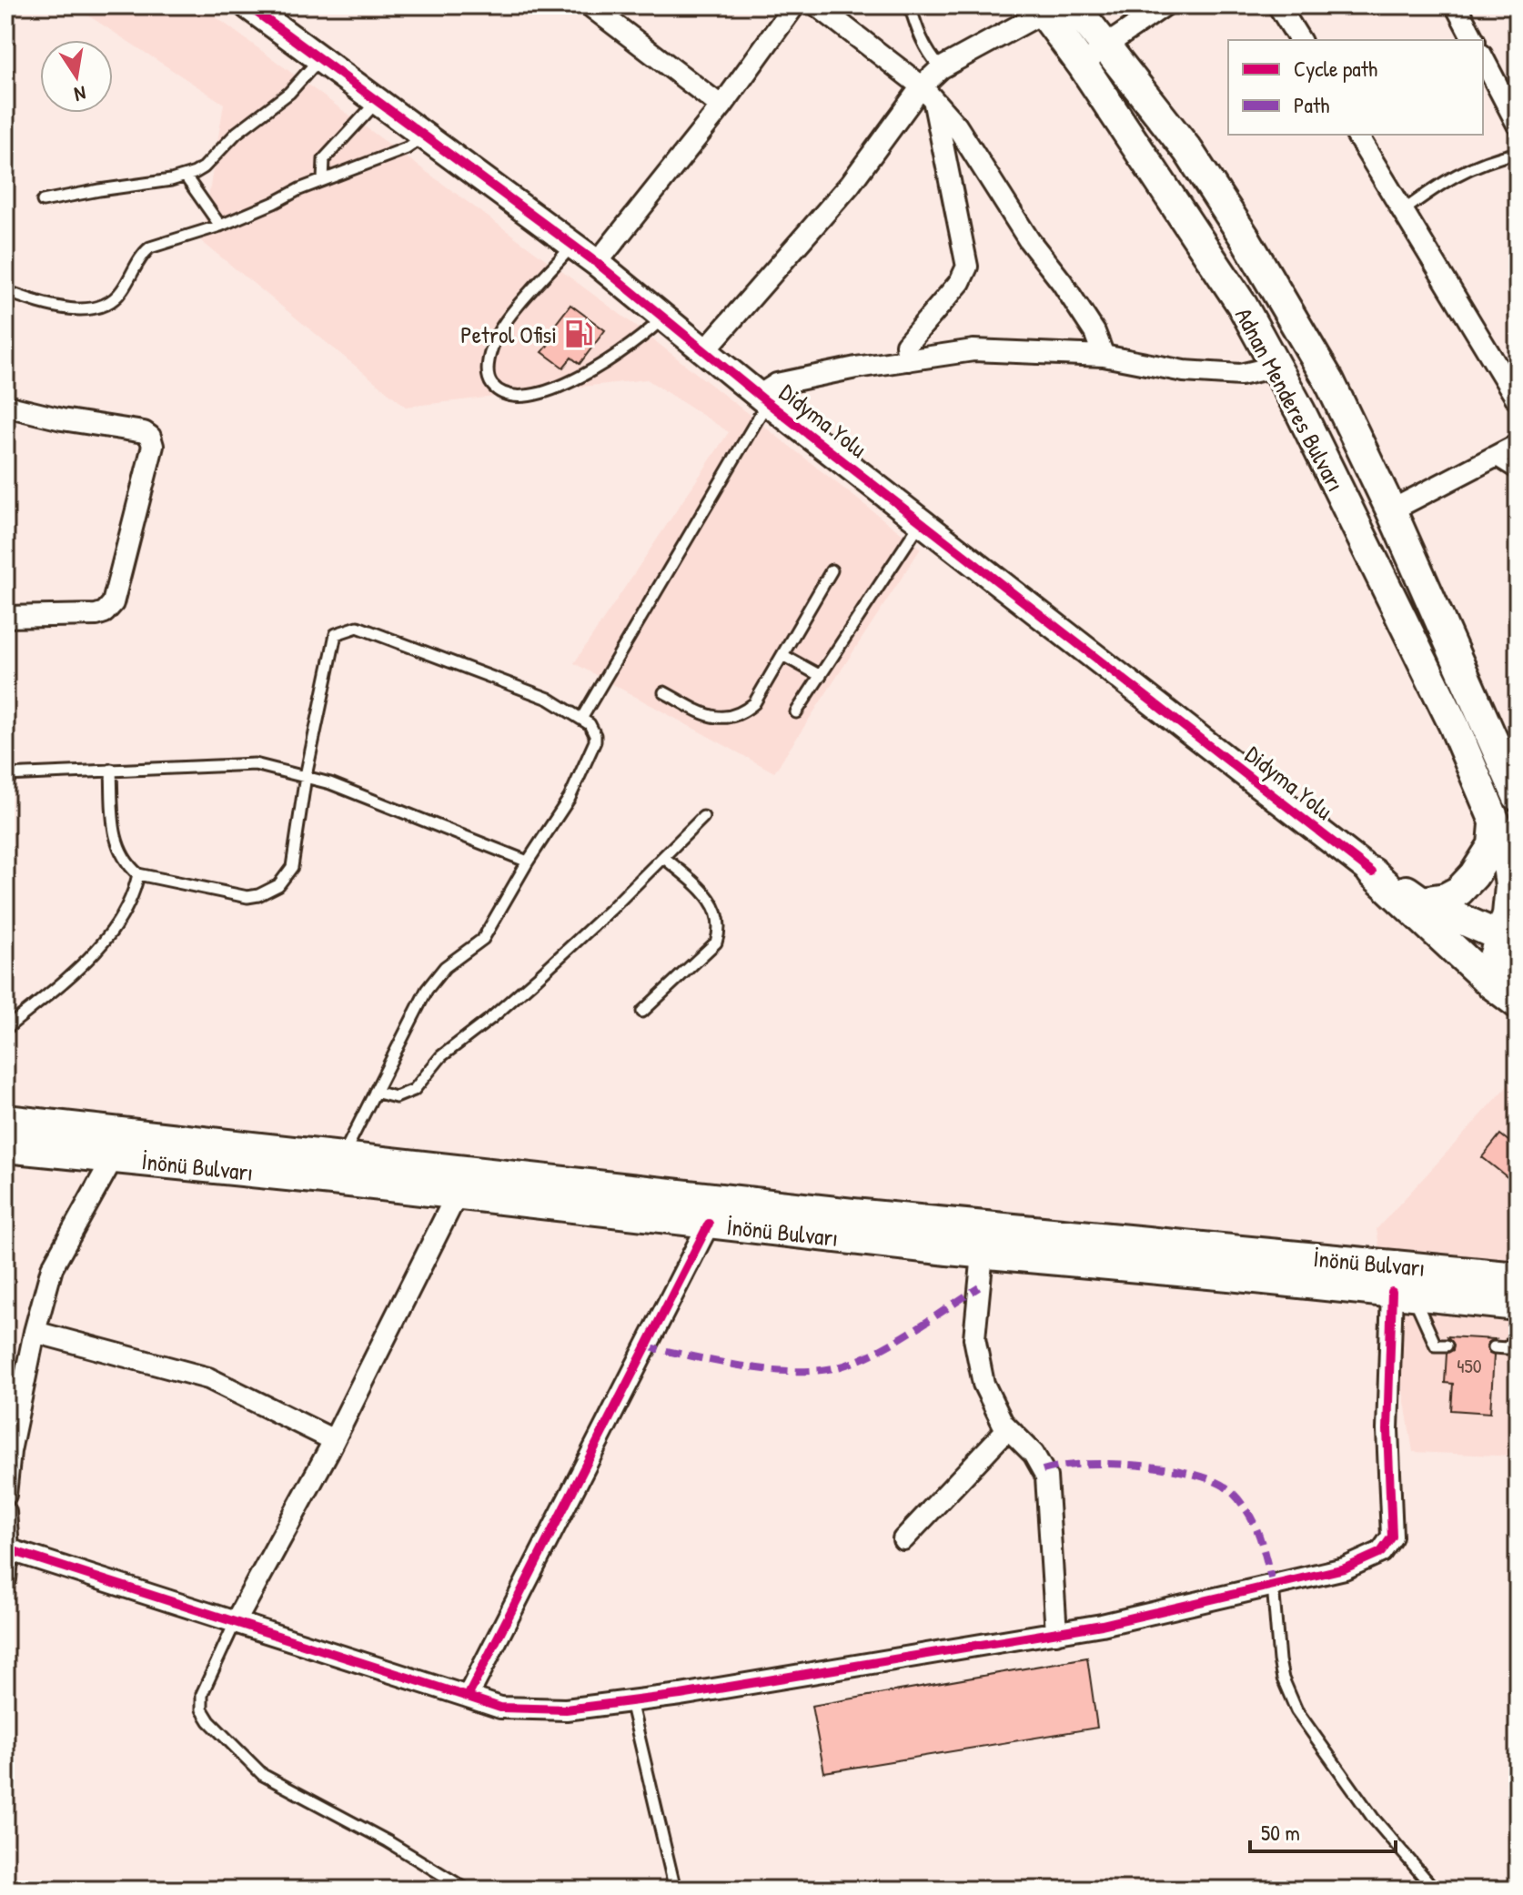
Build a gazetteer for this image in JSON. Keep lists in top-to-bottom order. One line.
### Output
{"streets":{"main road":["Adnan Menderes Bulvarı","İnönü Bulvarı"],"street":["Didyma Yolu"]},"places":{"fuel station":["Petrol Ofisi"]},"house_numbers":["450"],"legend":["Cycle path","Path"],"scale_bar":"50 m","north":"bottom"}
